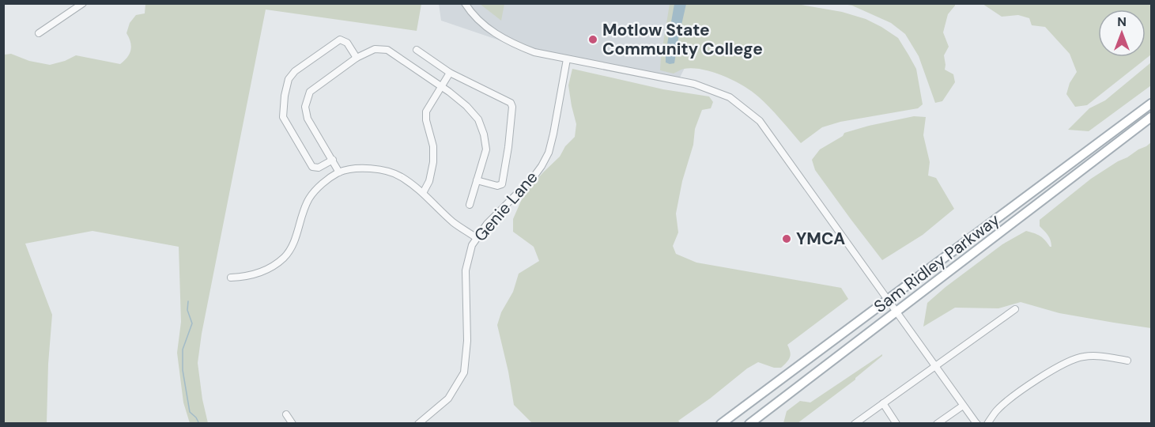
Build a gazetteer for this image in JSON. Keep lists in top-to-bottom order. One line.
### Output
{"streets":{"main road":["Sam Ridley Parkway"],"street":["Genie Lane"]},"places":["Motlow State Community College","YMCA"],"north":"top"}
